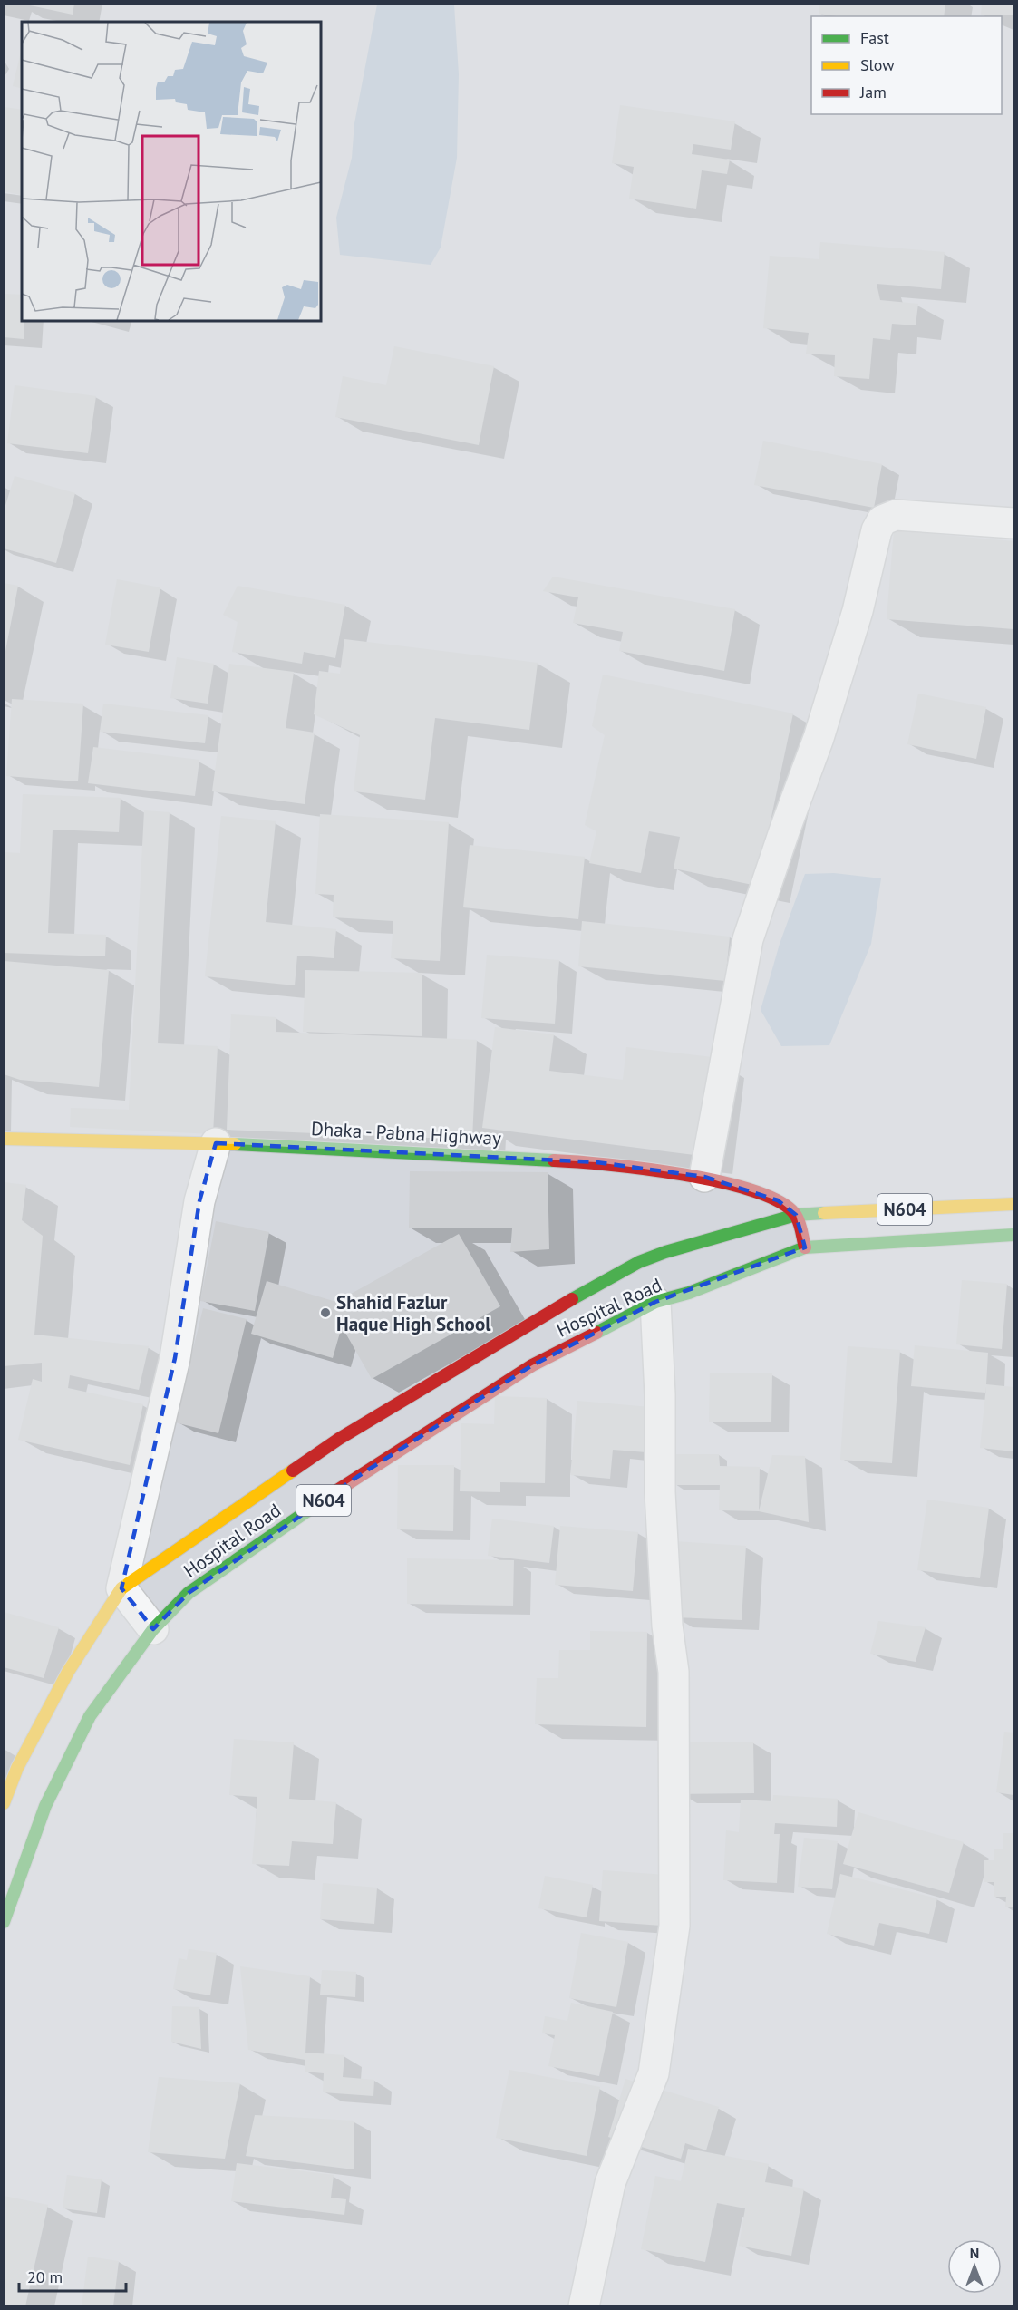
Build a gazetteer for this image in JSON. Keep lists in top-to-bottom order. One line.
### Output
{"streets":{"main road":["Dhaka - Pabna Highway","N604","Hospital Road"]},"crossings":[["Dhaka - Pabna Highway","N604"],["Dhaka - Pabna Highway","Hospital Road"],["N604","Hospital Road"]],"places":["Shahid Fazlur Haque High School"],"legend":["Fast","Slow","Jam"],"scale_bar":"20 m","north":"top"}
